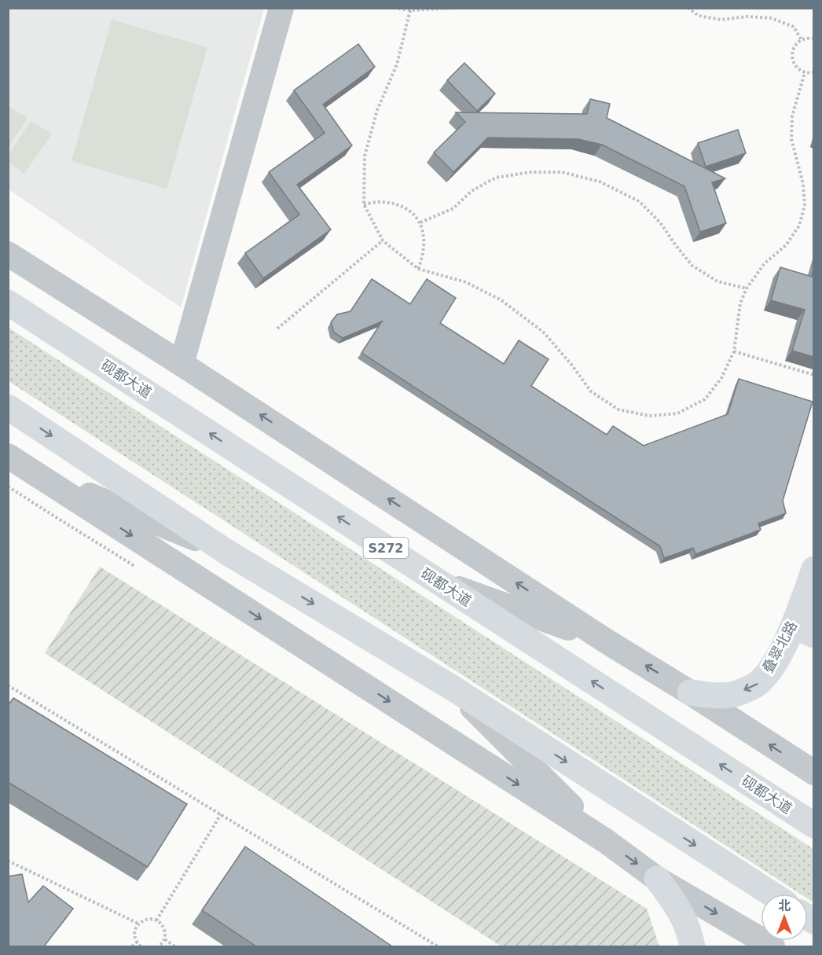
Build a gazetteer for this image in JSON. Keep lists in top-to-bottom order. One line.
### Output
{"streets":{"main road":["砚都大道","S272","叠翠北路"]},"one_way":["叠翠北路"],"north":"top"}
